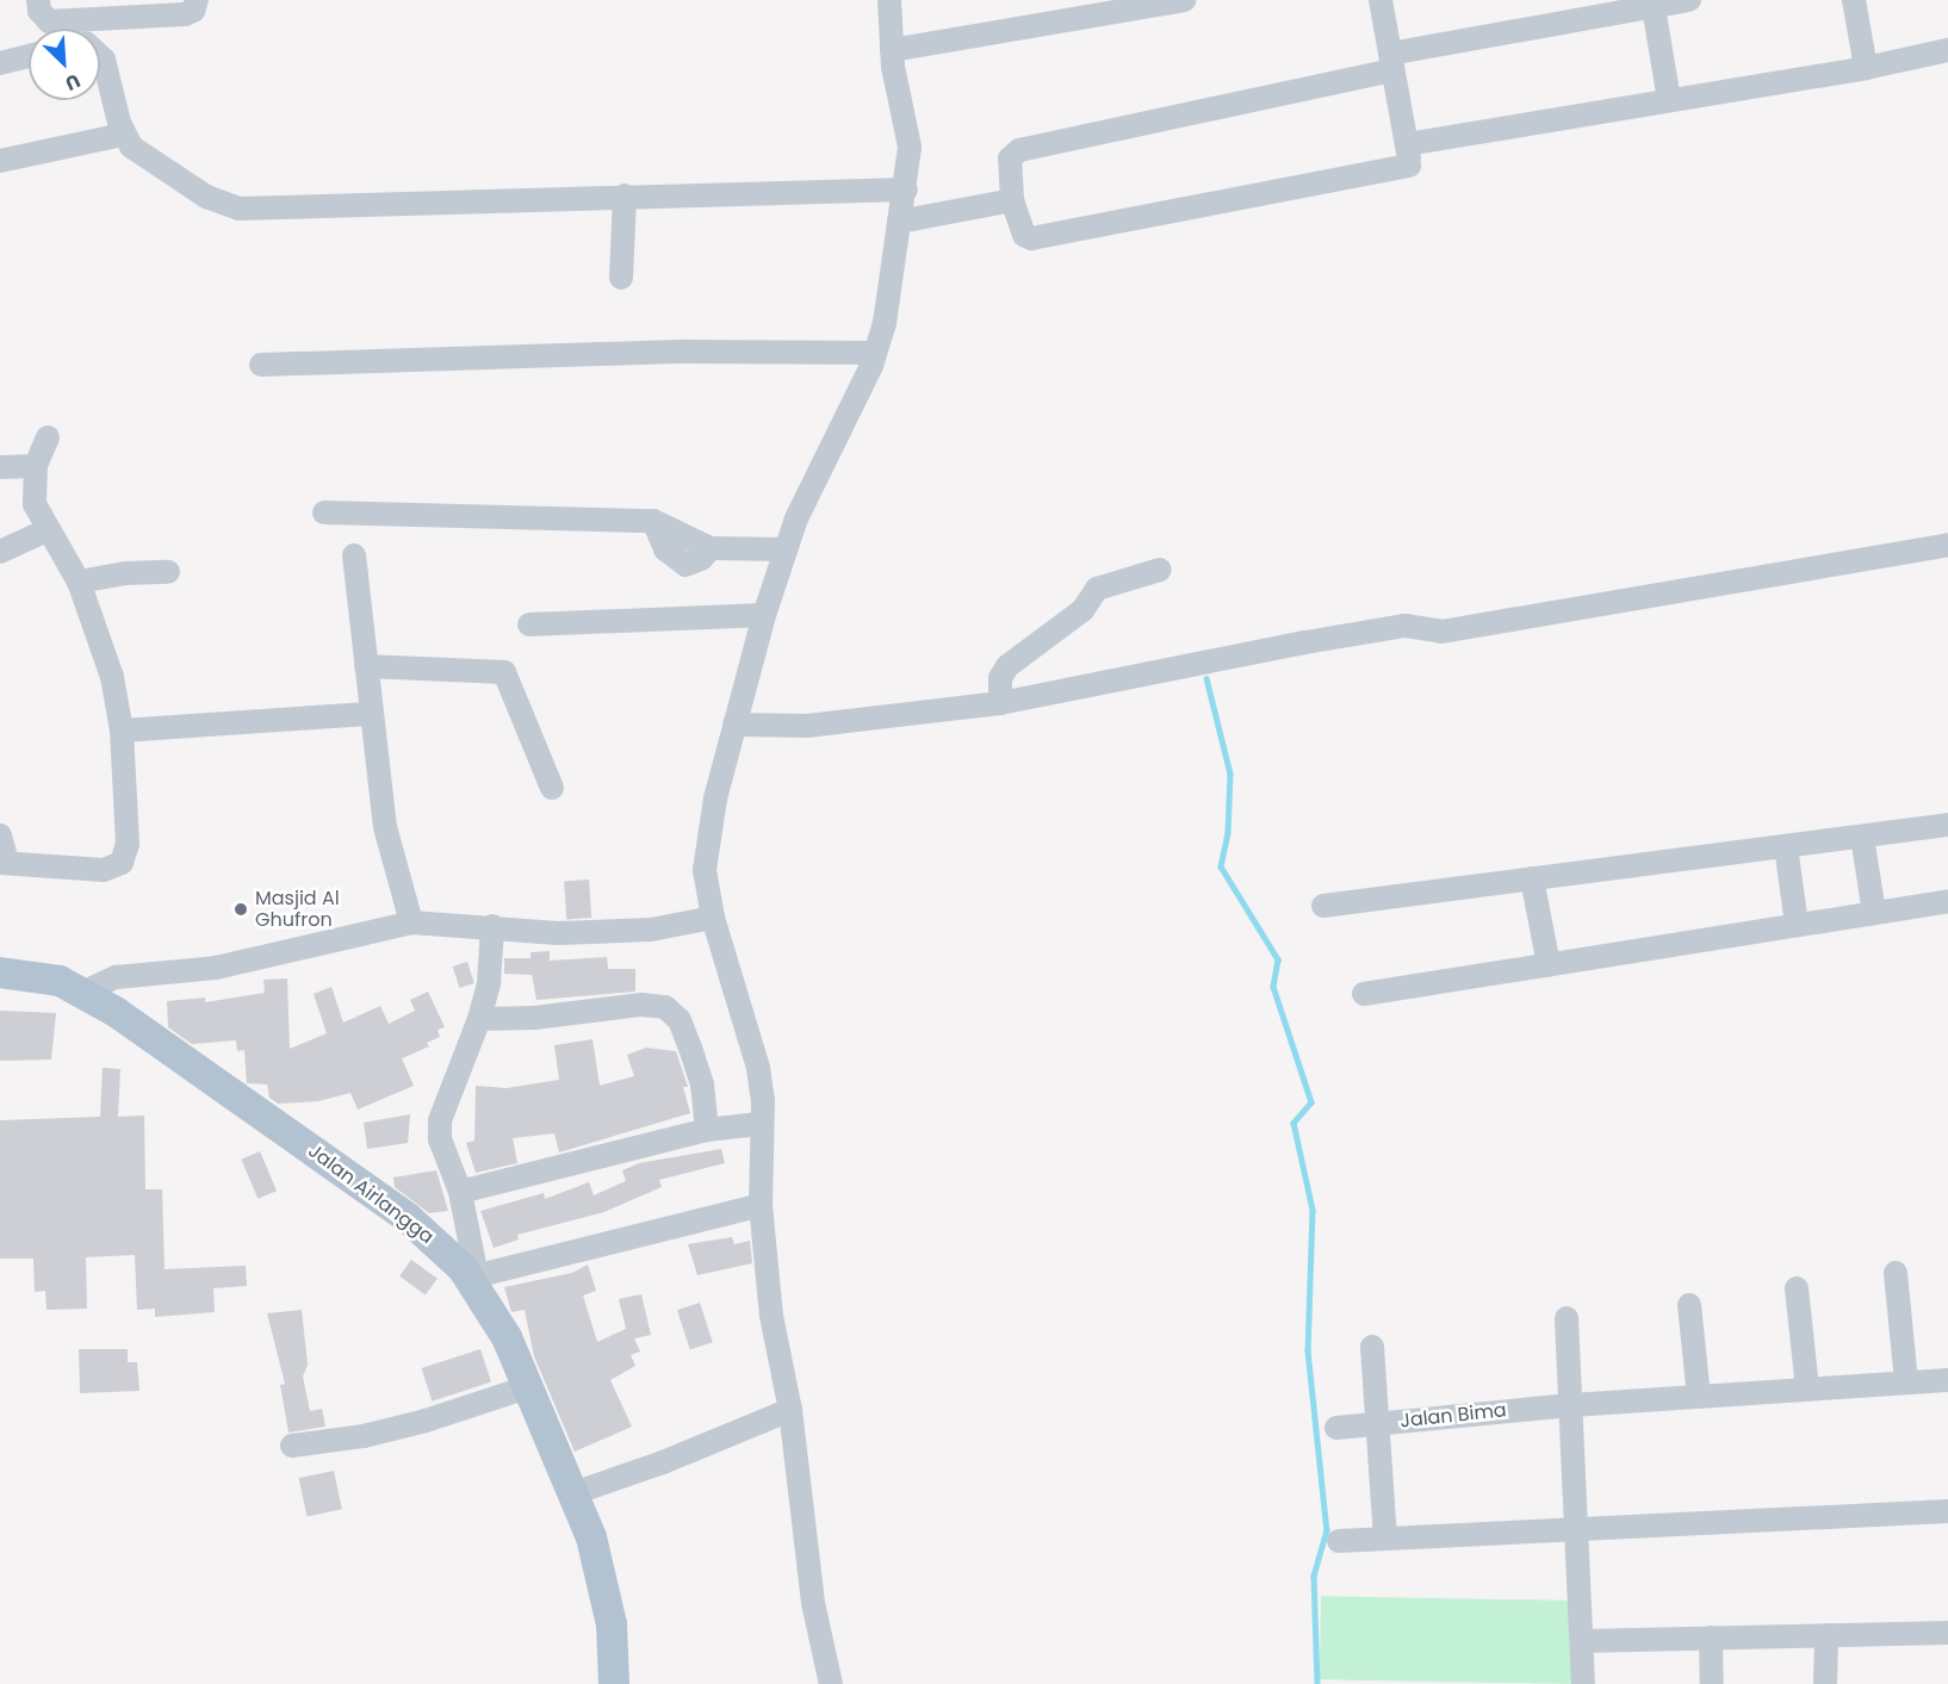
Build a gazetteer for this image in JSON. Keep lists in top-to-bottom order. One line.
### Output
{"streets":{"main road":["Jalan Airlangga"],"street":["Jalan Bima"]},"places":["Masjid Al Ghufron"],"north":"bottom right"}
